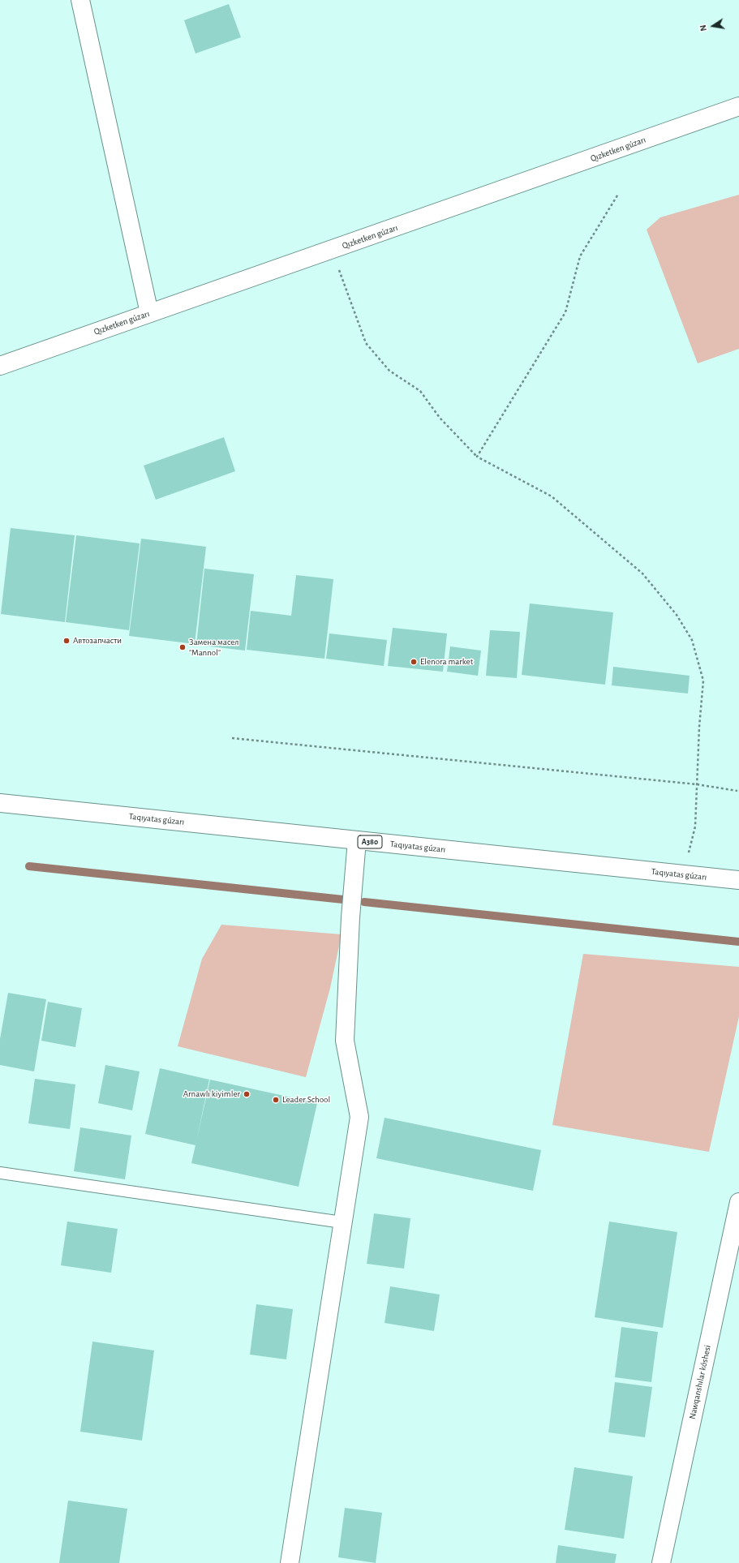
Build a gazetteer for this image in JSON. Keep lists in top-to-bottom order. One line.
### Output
{"streets":{"main road":["Qızketken gúzarı","Taqıyatas gúzarı","A380","Nawqanshılar kóshesi"]},"places":["Автозапчасти","Замена масел \"Mannol\"","Elenora market","Arnawlı kiyimler","Leader School"],"north":"left"}
